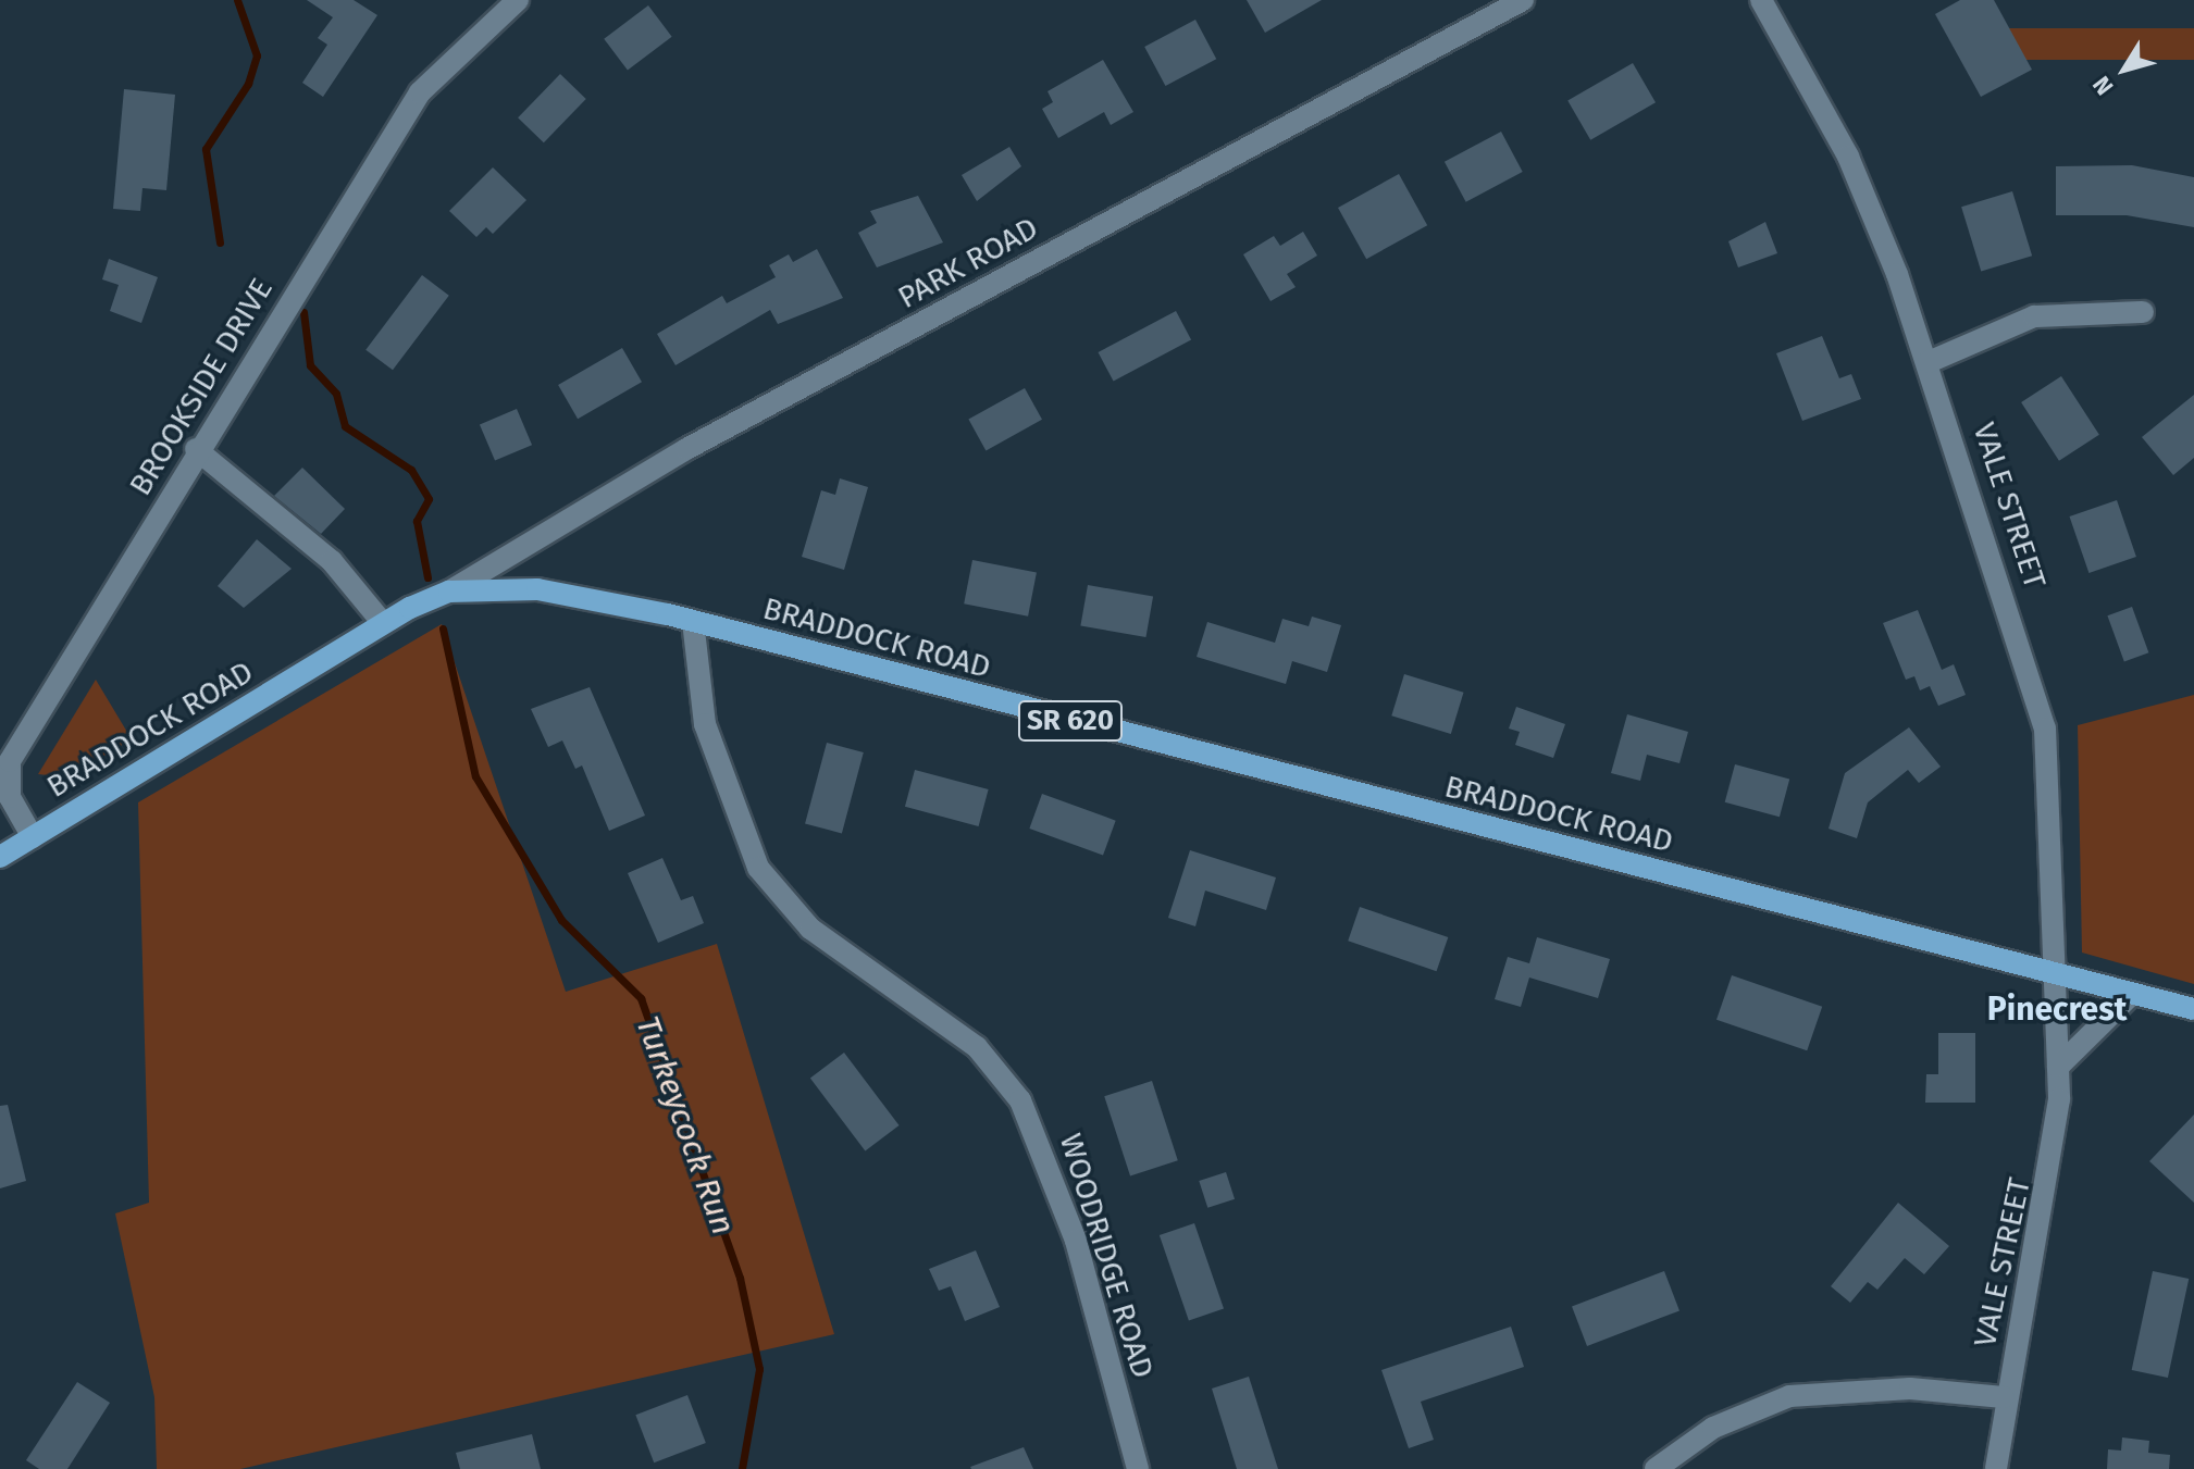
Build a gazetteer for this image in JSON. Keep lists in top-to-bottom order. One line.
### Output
{"streets":{"main road":["BRADDOCK ROAD","SR 620"],"street":["PARK ROAD","BROOKSIDE DRIVE","VALE STREET","WOODRIDGE ROAD"]},"crossings":[["PARK ROAD","BRADDOCK ROAD"],["BROOKSIDE DRIVE","BRADDOCK ROAD"],["VALE STREET","BRADDOCK ROAD"],["BRADDOCK ROAD","WOODRIDGE ROAD"]],"districts":["Pinecrest"],"water":["Turkeycock Run"],"north":"bottom left"}
